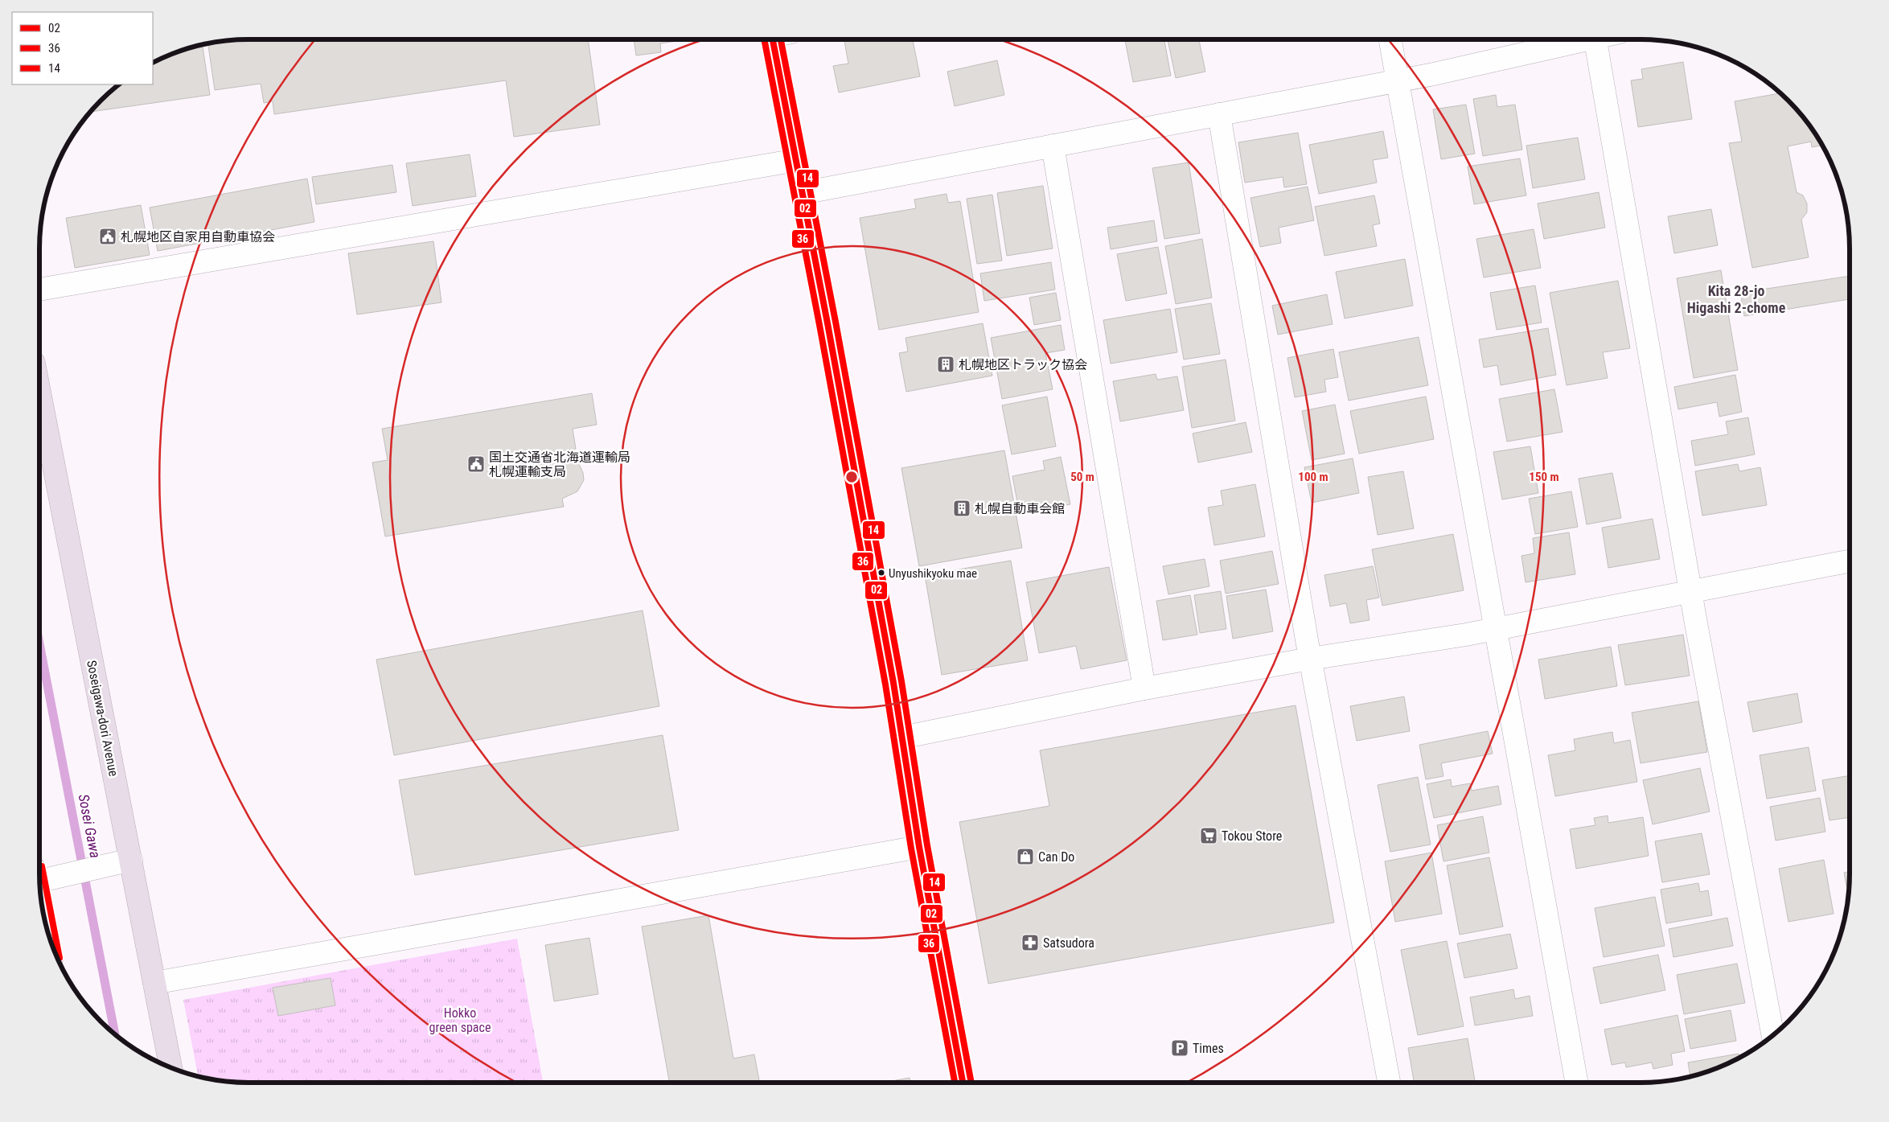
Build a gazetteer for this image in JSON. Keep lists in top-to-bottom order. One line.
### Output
{"streets":{"highway":["Soseigawa-dori Avenue"]},"districts":["Kita 28-jo Higashi 2-chome"],"water":["Sosei Gawa"],"parks":["Hokko green space"],"places":{"public building":["札幌地区自家用自動車協会","国土交通省北海道運輸局 札幌運輸支局"],"building":["札幌地区トラック協会","札幌自動車会館"],"other":["Unyushikyoku mae"],"supermarket":["Tokou Store"],"shop":["Can Do"],"pharmacy":["Satsudora"],"parking":["Times"]},"lines":["transit line 02","transit line 36","transit line 14"],"legend":["02","36","14"],"rings":["50 m","100 m","150 m"]}
